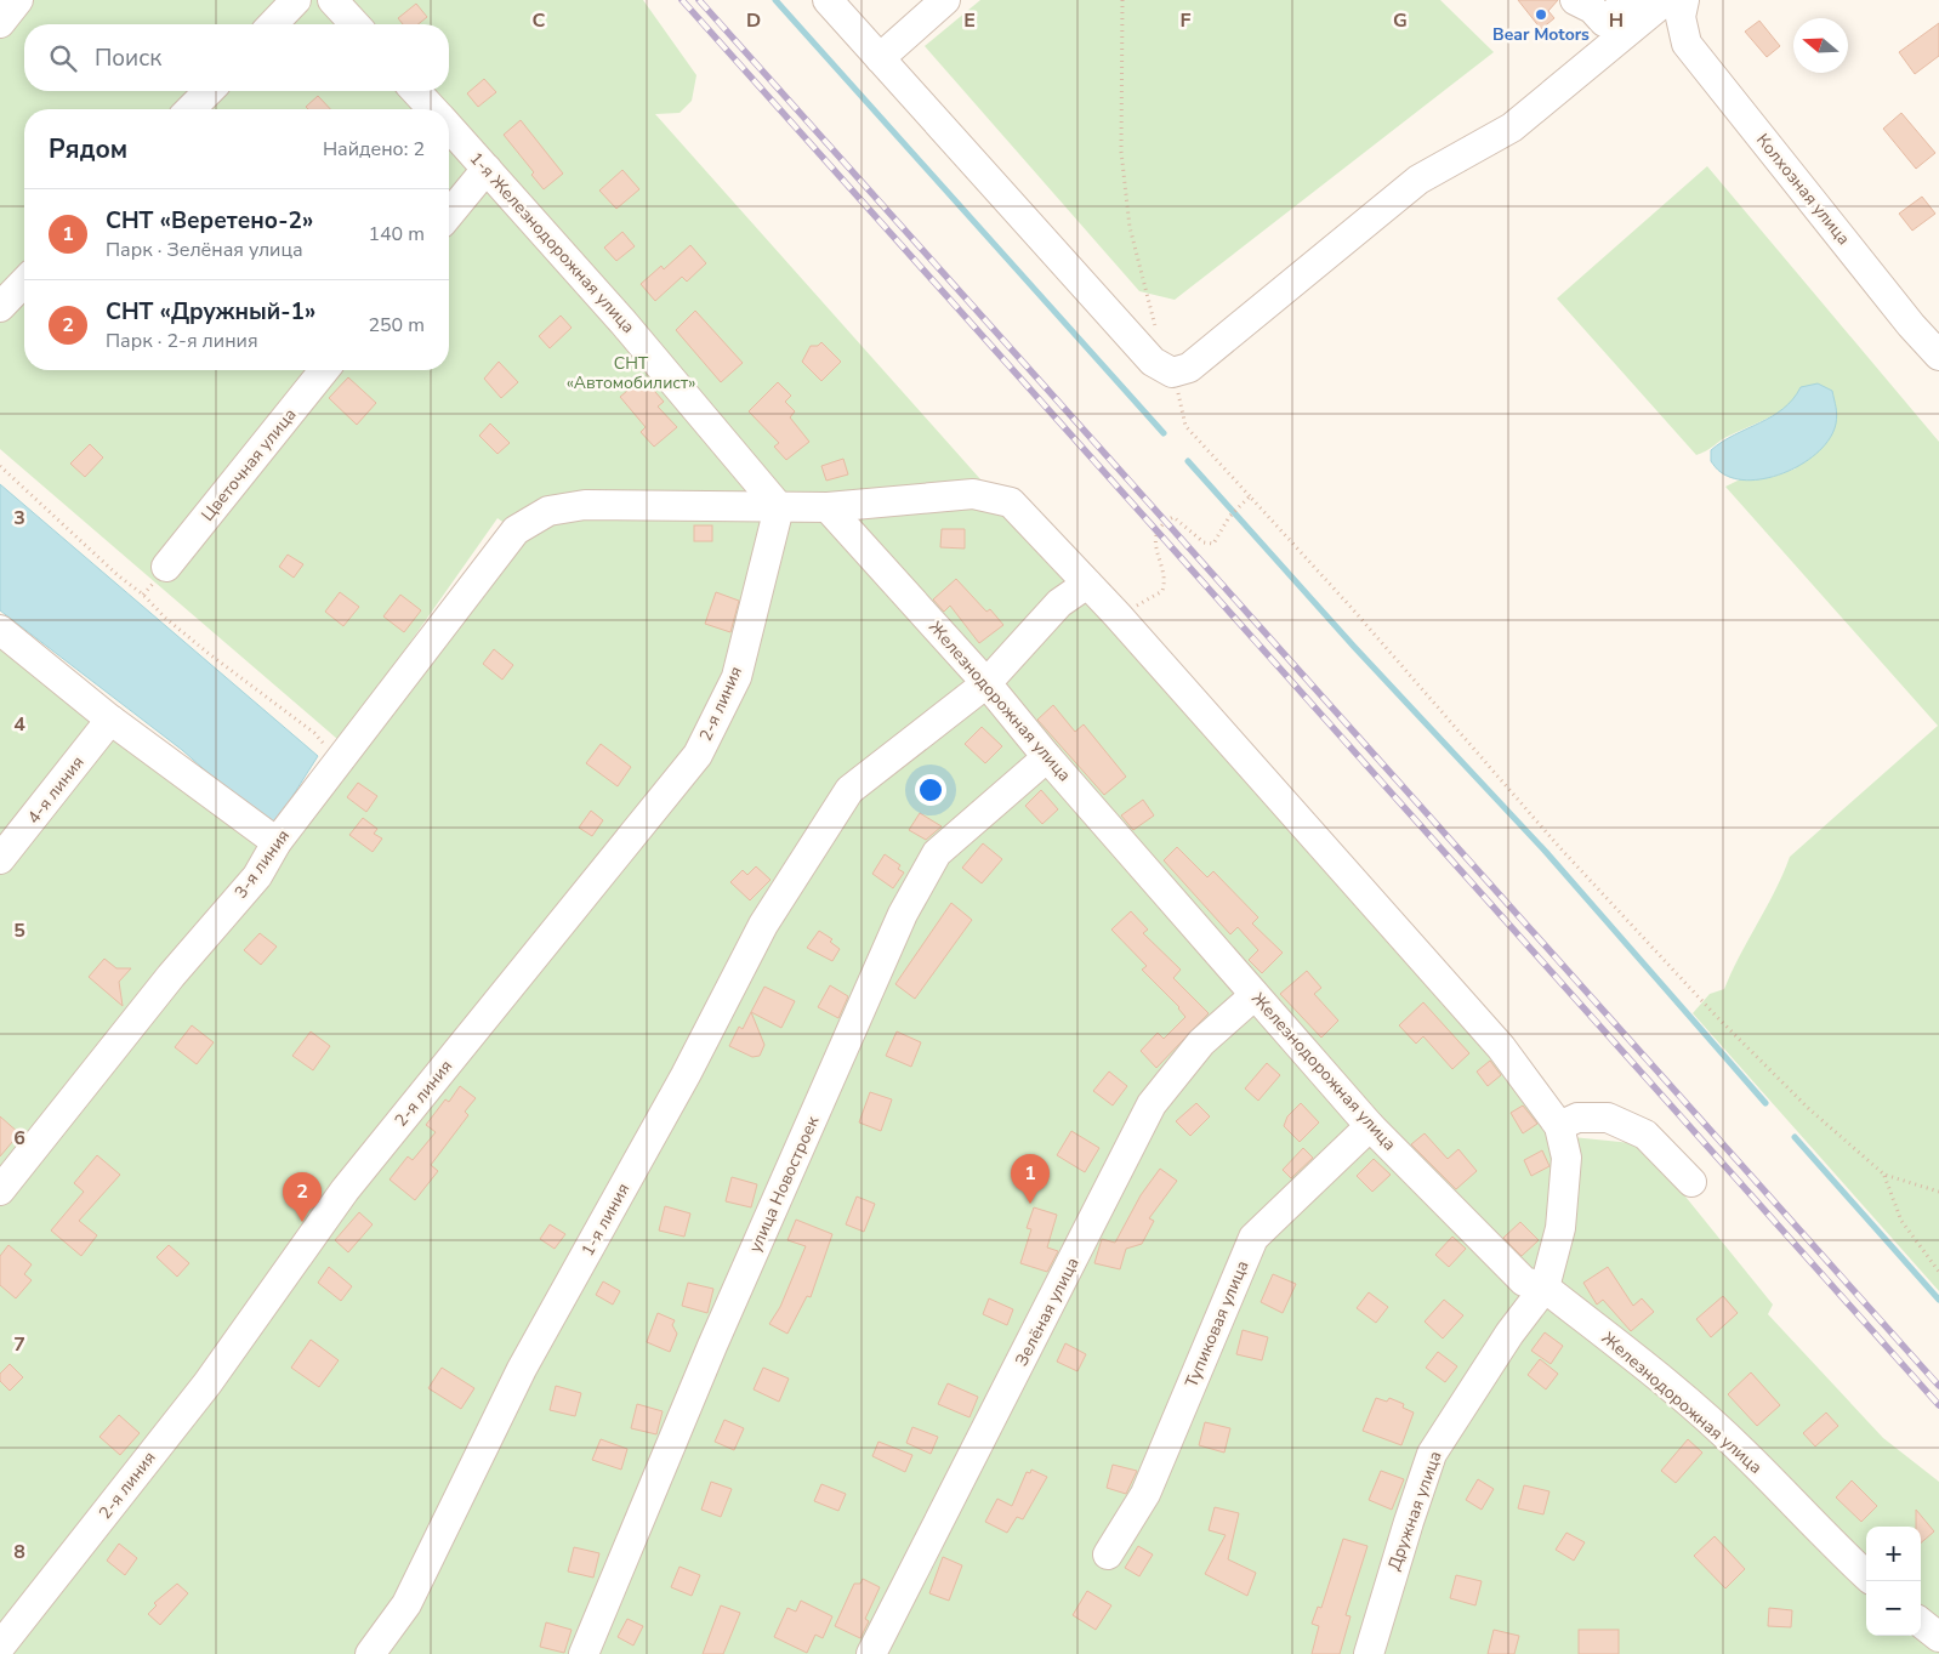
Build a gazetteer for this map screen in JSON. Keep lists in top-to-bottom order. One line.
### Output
{"streets":{"street":["Колхозная улица","1-я Железнодорожная улица","Цветочная улица","Железнодорожная улица","2-я линия","4-я линия","3-я линия","улица Новостроек","1-я линия","Зелёная улица","Тупиковая улица","Дружная улица"]},"crossings":[["1-я Железнодорожная улица","2-я линия"],["1-я Железнодорожная улица","3-я линия"],["Железнодорожная улица","улица Новостроек"],["Железнодорожная улица","1-я линия"],["Железнодорожная улица","Зелёная улица"],["Железнодорожная улица","Тупиковая улица"],["Железнодорожная улица","Дружная улица"],["2-я линия","3-я линия"]],"parks":["СНТ «Автомобилист»"],"places":["Bear Motors"],"north":"left","page":{"search":"Поиск","heading":["Рядом","Найдено: 2"],"list":[{"mark":"1","name":"СНТ «Веретено-2»","note":"Парк · Зелёная улица","value":"140 m"},{"mark":"2","name":"СНТ «Дружный-1»","note":"Парк · 2-я линия","value":"250 m"}],"pins":["1","2"],"map_buttons":["+","−"]},"grid":{"columns":["C","D","E","F","G","H"],"rows":["3","4","5","6","7","8"]}}
